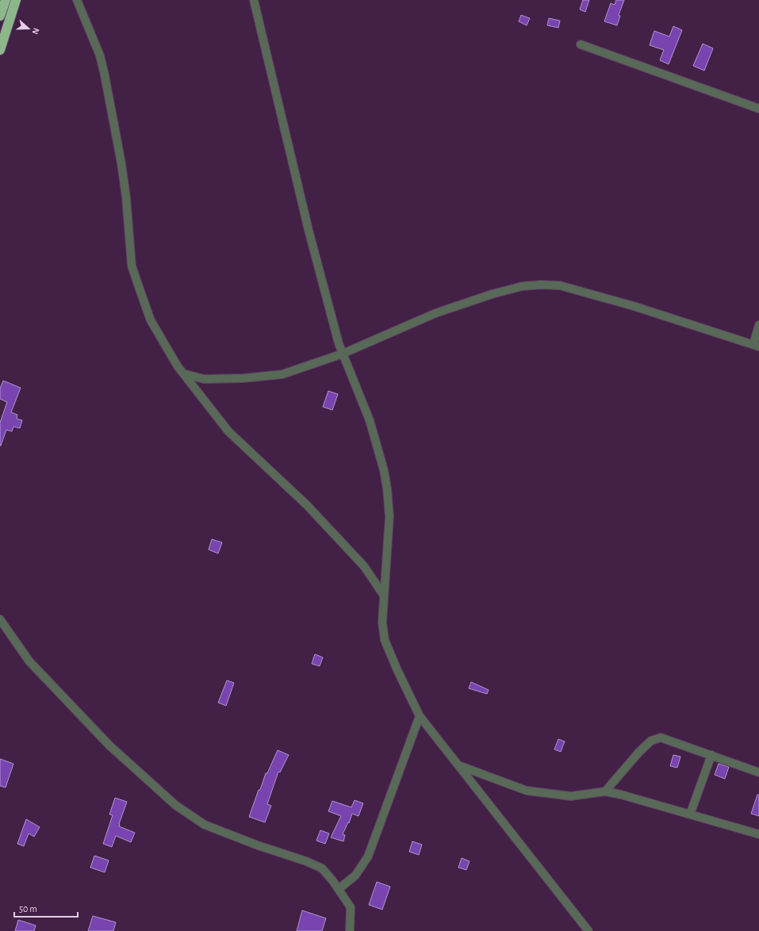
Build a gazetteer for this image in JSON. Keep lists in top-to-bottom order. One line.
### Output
{"scale_bar":"50 m","north":"right"}
